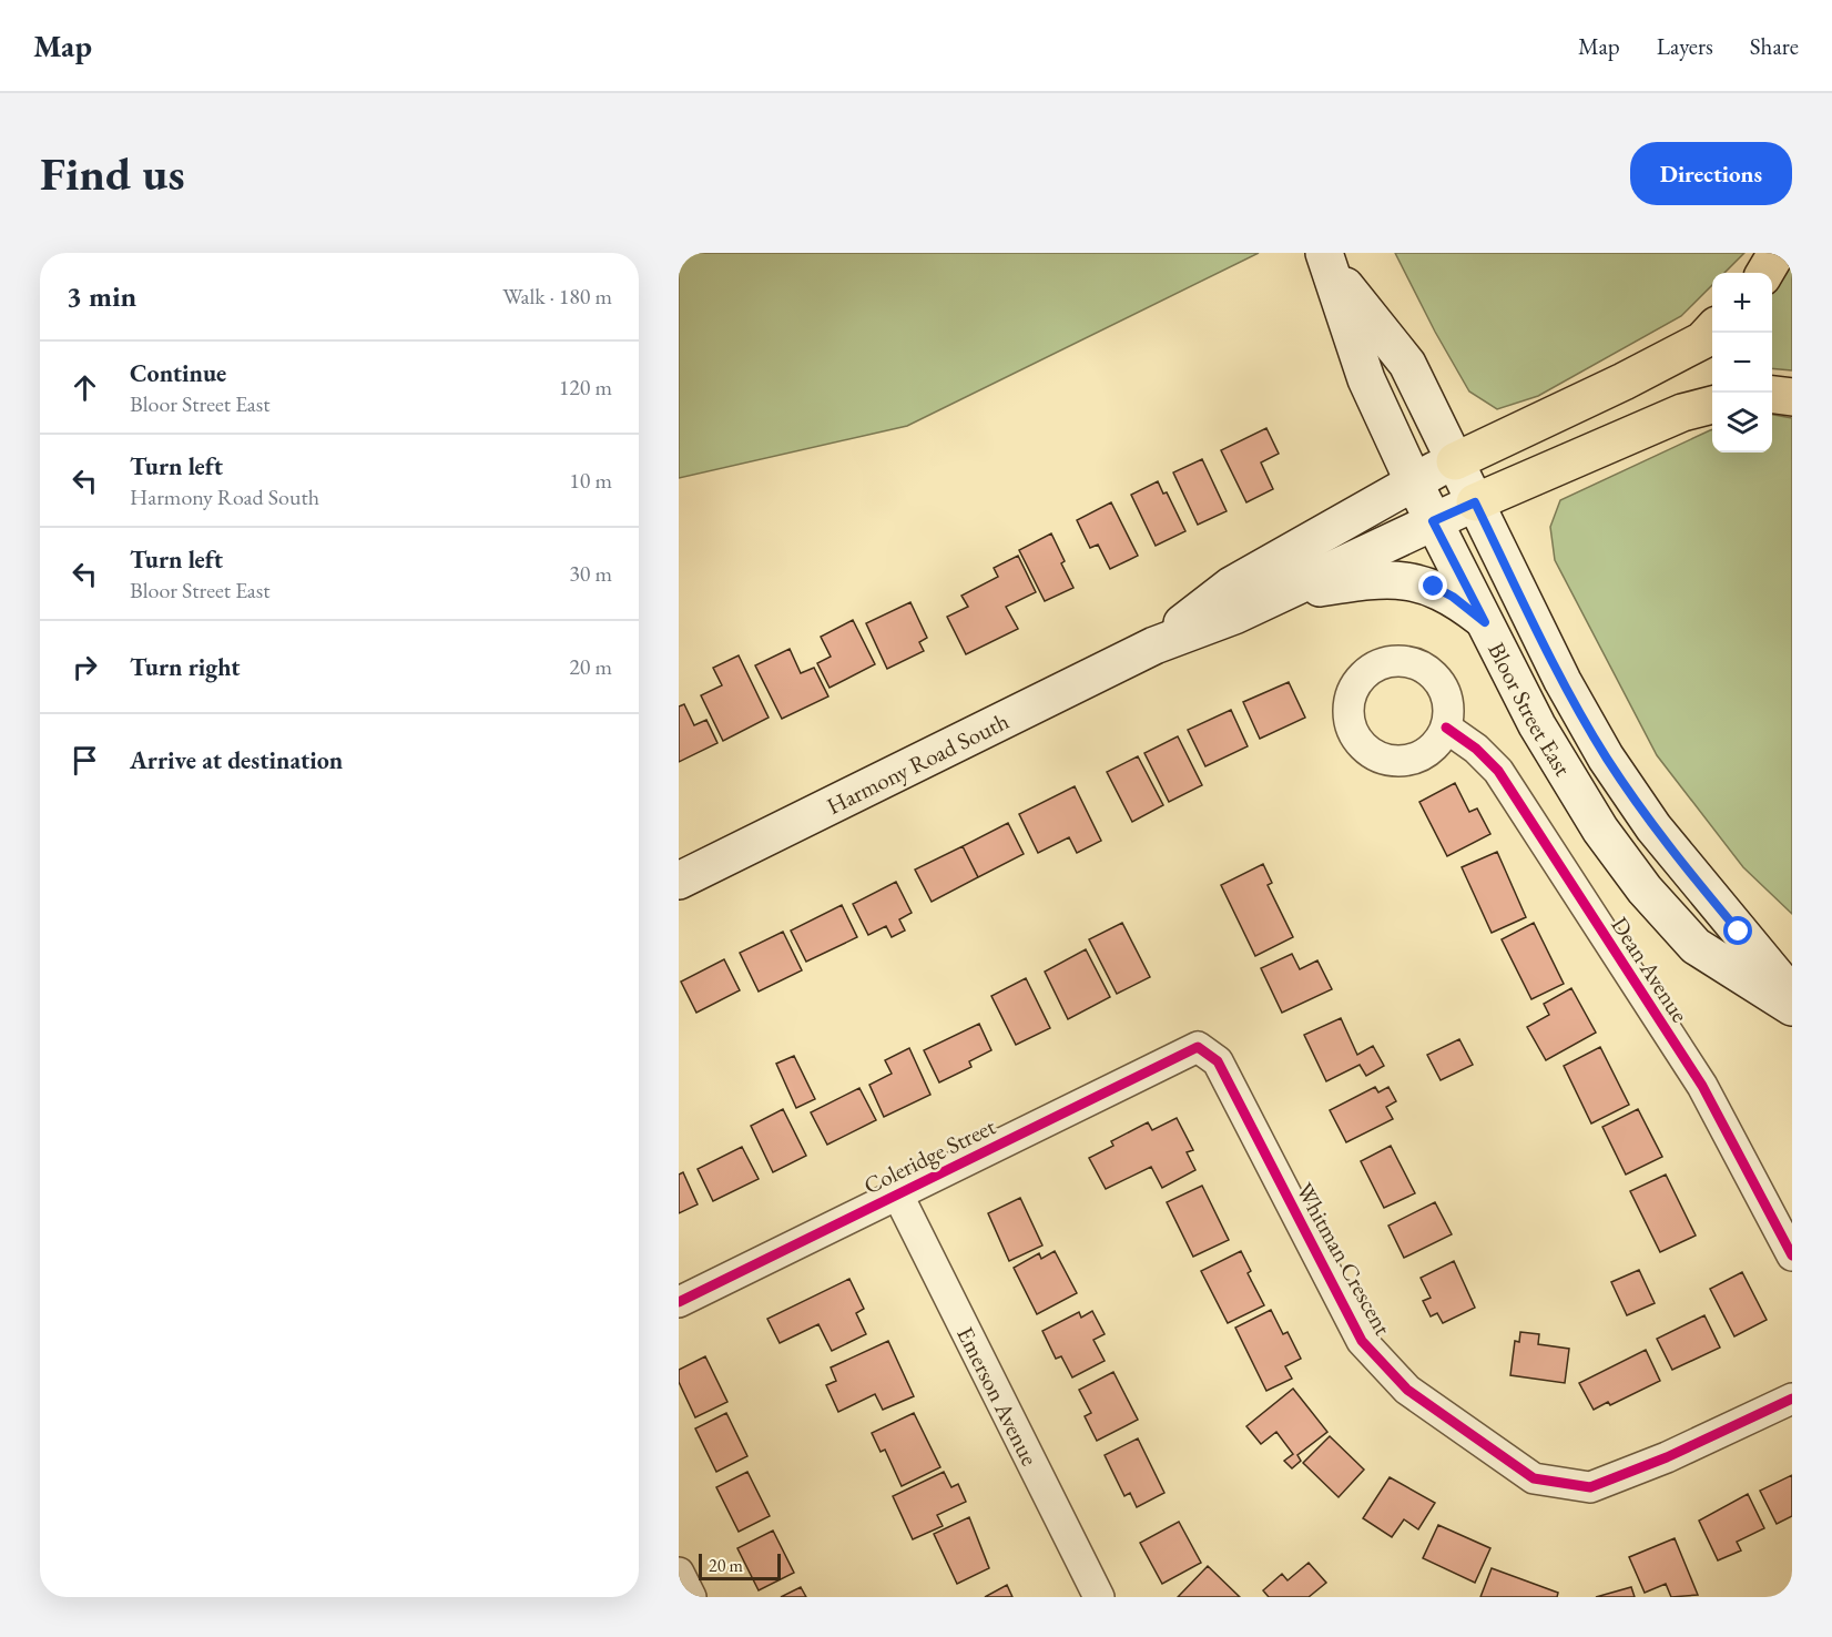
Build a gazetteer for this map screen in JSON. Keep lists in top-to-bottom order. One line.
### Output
{"streets":{"main road":["Bloor Street East","Harmony Road South"],"street":["Dean Avenue","Coleridge Street","Whitman Crescent","Emerson Avenue"]},"crossings":[["Bloor Street East","Harmony Road South"],["Coleridge Street","Whitman Crescent"],["Coleridge Street","Emerson Avenue"]],"scale_bar":"20 m","page":{"header":"Map","nav":["Map","Layers","Share"],"buttons":"Directions","title":"Find us","heading":["3 min","Walk · 180 m"],"map_buttons":["+","−"],"list":[["Continue","Bloor Street East","120 m"],["Turn left","Harmony Road South","10 m"],["Turn left","Bloor Street East","30 m"],["Turn right","20 m"],"Arrive at destination"],"scale":"20 m"}}
